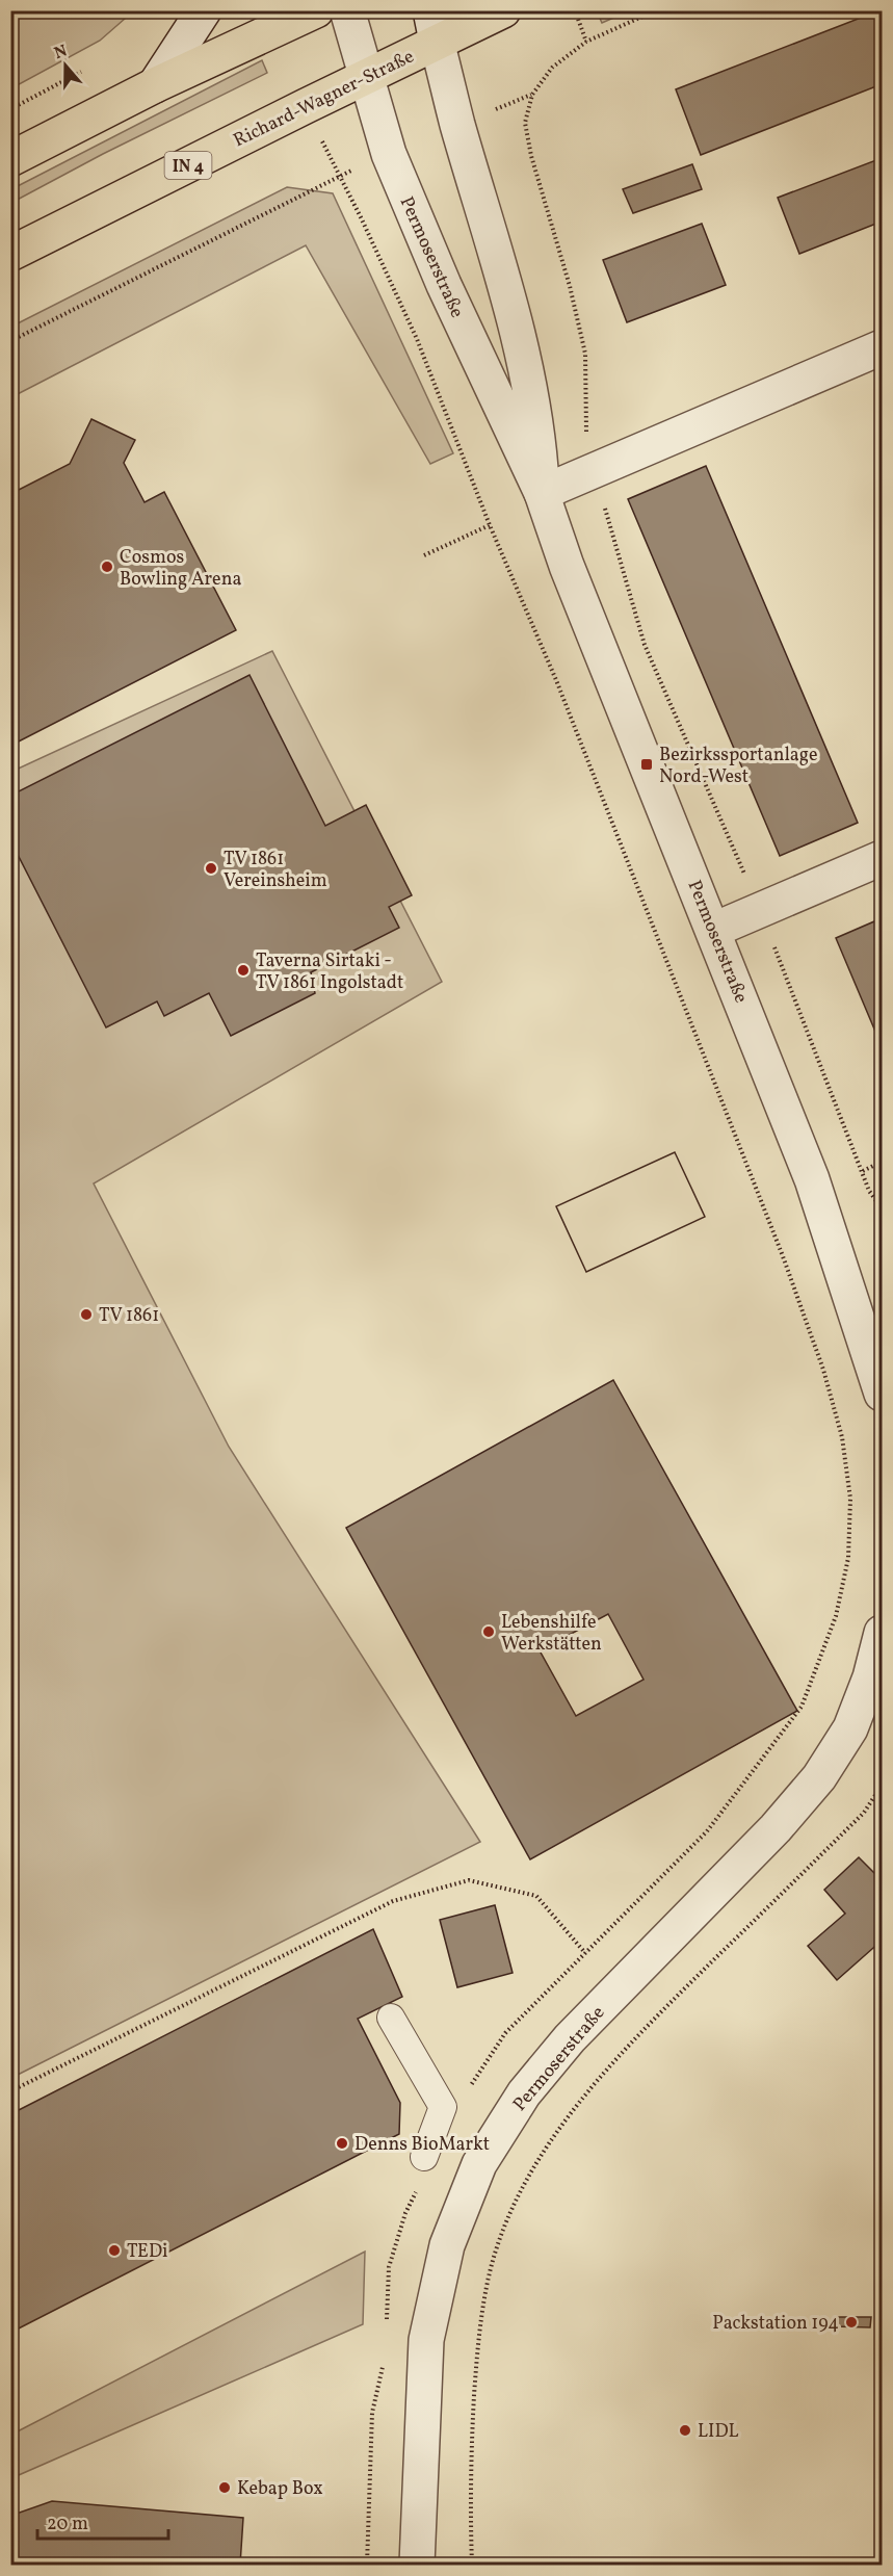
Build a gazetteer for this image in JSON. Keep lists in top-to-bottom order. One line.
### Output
{"streets":{"main road":["Richard-Wagner-Straße","IN 4"],"street":["Permoserstraße"]},"crossings":[["Richard-Wagner-Straße","Permoserstraße"]],"places":{"other":["Cosmos Bowling Arena","TV 1861 Vereinsheim","Taverna Sirtaki - TV 1861 Ingolstadt","TV 1861","Lebenshilfe Werkstätten","Denns BioMarkt","TEDi","Packstation 194","LIDL","Kebap Box"],"transit":["Bezirkssportanlage Nord-West"]},"scale_bar":"20 m","north":"top"}
